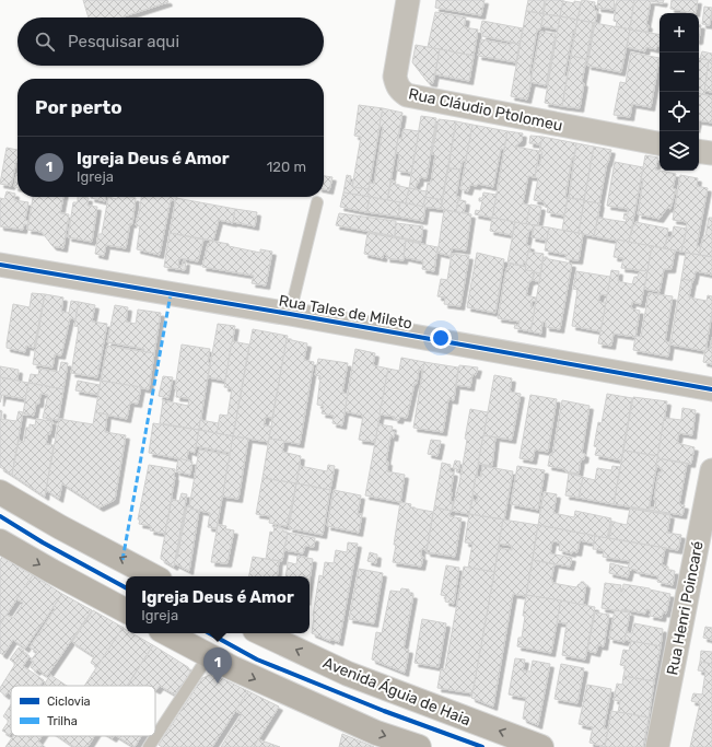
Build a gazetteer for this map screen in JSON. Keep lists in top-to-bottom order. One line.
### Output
{"streets":{"main road":["Avenida Águia de Haia"],"street":["Rua Cláudio Ptolomeu","Rua Tales de Mileto","Rua Henri Poincaré"]},"legend":["Ciclovia","Trilha"],"page":{"map_buttons":["+","−"],"search":"Pesquisar aqui","heading":"Por perto","list":[{"mark":"1","name":"Igreja Deus é Amor","note":"Igreja","value":"120 m"}],"popup":["Igreja Deus é Amor","Igreja"],"pins":"1"}}
